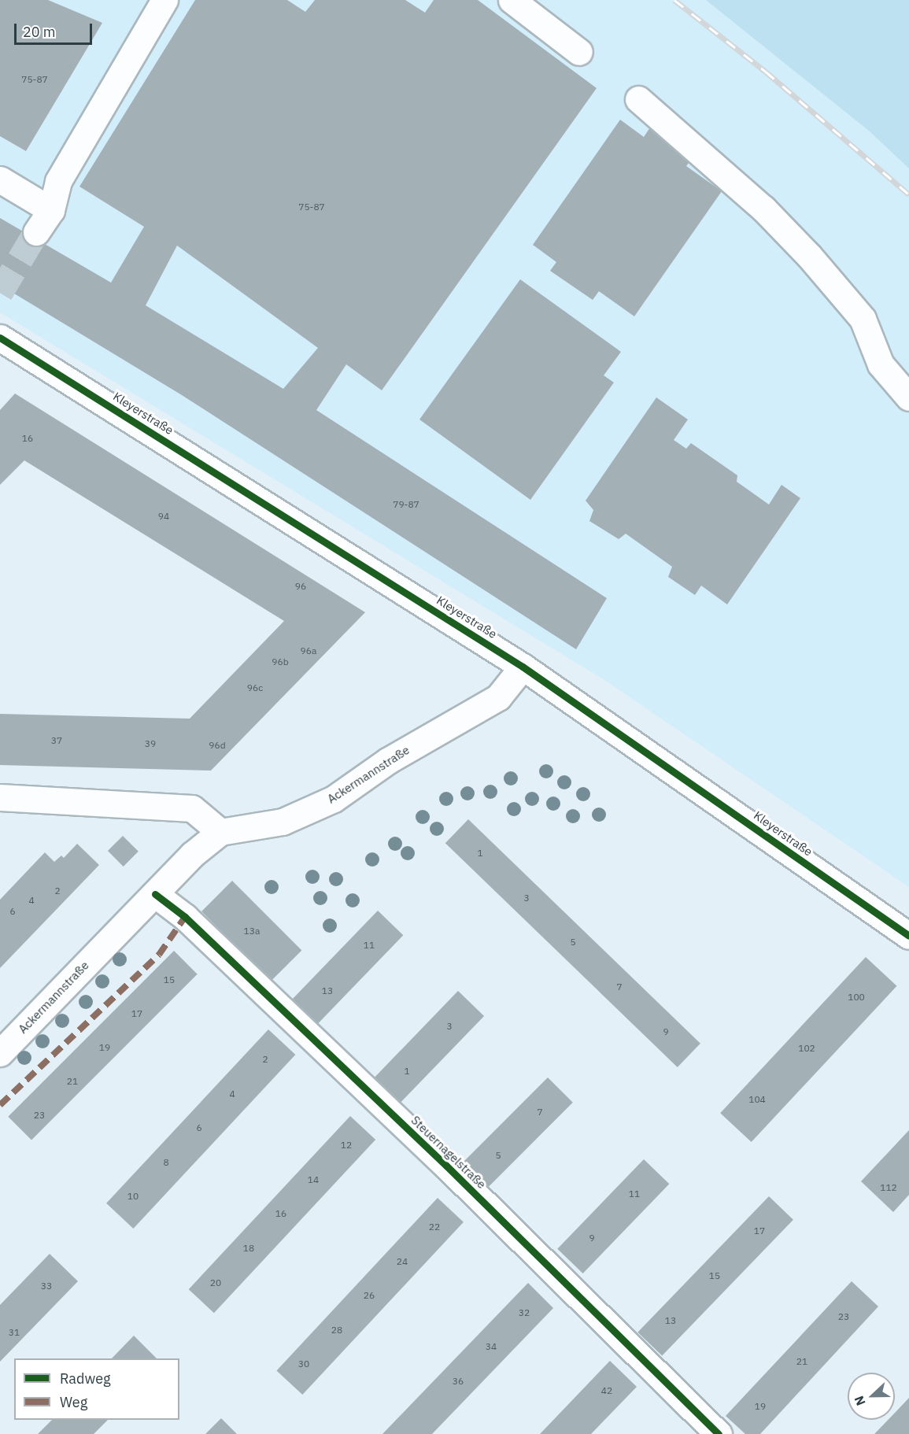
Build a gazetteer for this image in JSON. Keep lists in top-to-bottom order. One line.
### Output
{"streets":{"street":["Kleyerstraße","Ackermannstraße","Steuernagelstraße"]},"crossings":[["Kleyerstraße","Ackermannstraße"],["Ackermannstraße","Steuernagelstraße"]],"house_numbers":["75-87","75-87","16","79-87","94","96","96a","96b","96c","37","39","96d","1","2","3","4","6","13a","5","11","15","7","13","100","17","3","9","19","102","2","1","21","4","104","7","23","6","12","5","8","14","112","11","10","16","22","17","9","18","24","15","20","33","26","32","23","13","28","31","34","21","30","36","42","19"],"legend":["Radweg","Weg"],"scale_bar":"20 m","north":"left"}
